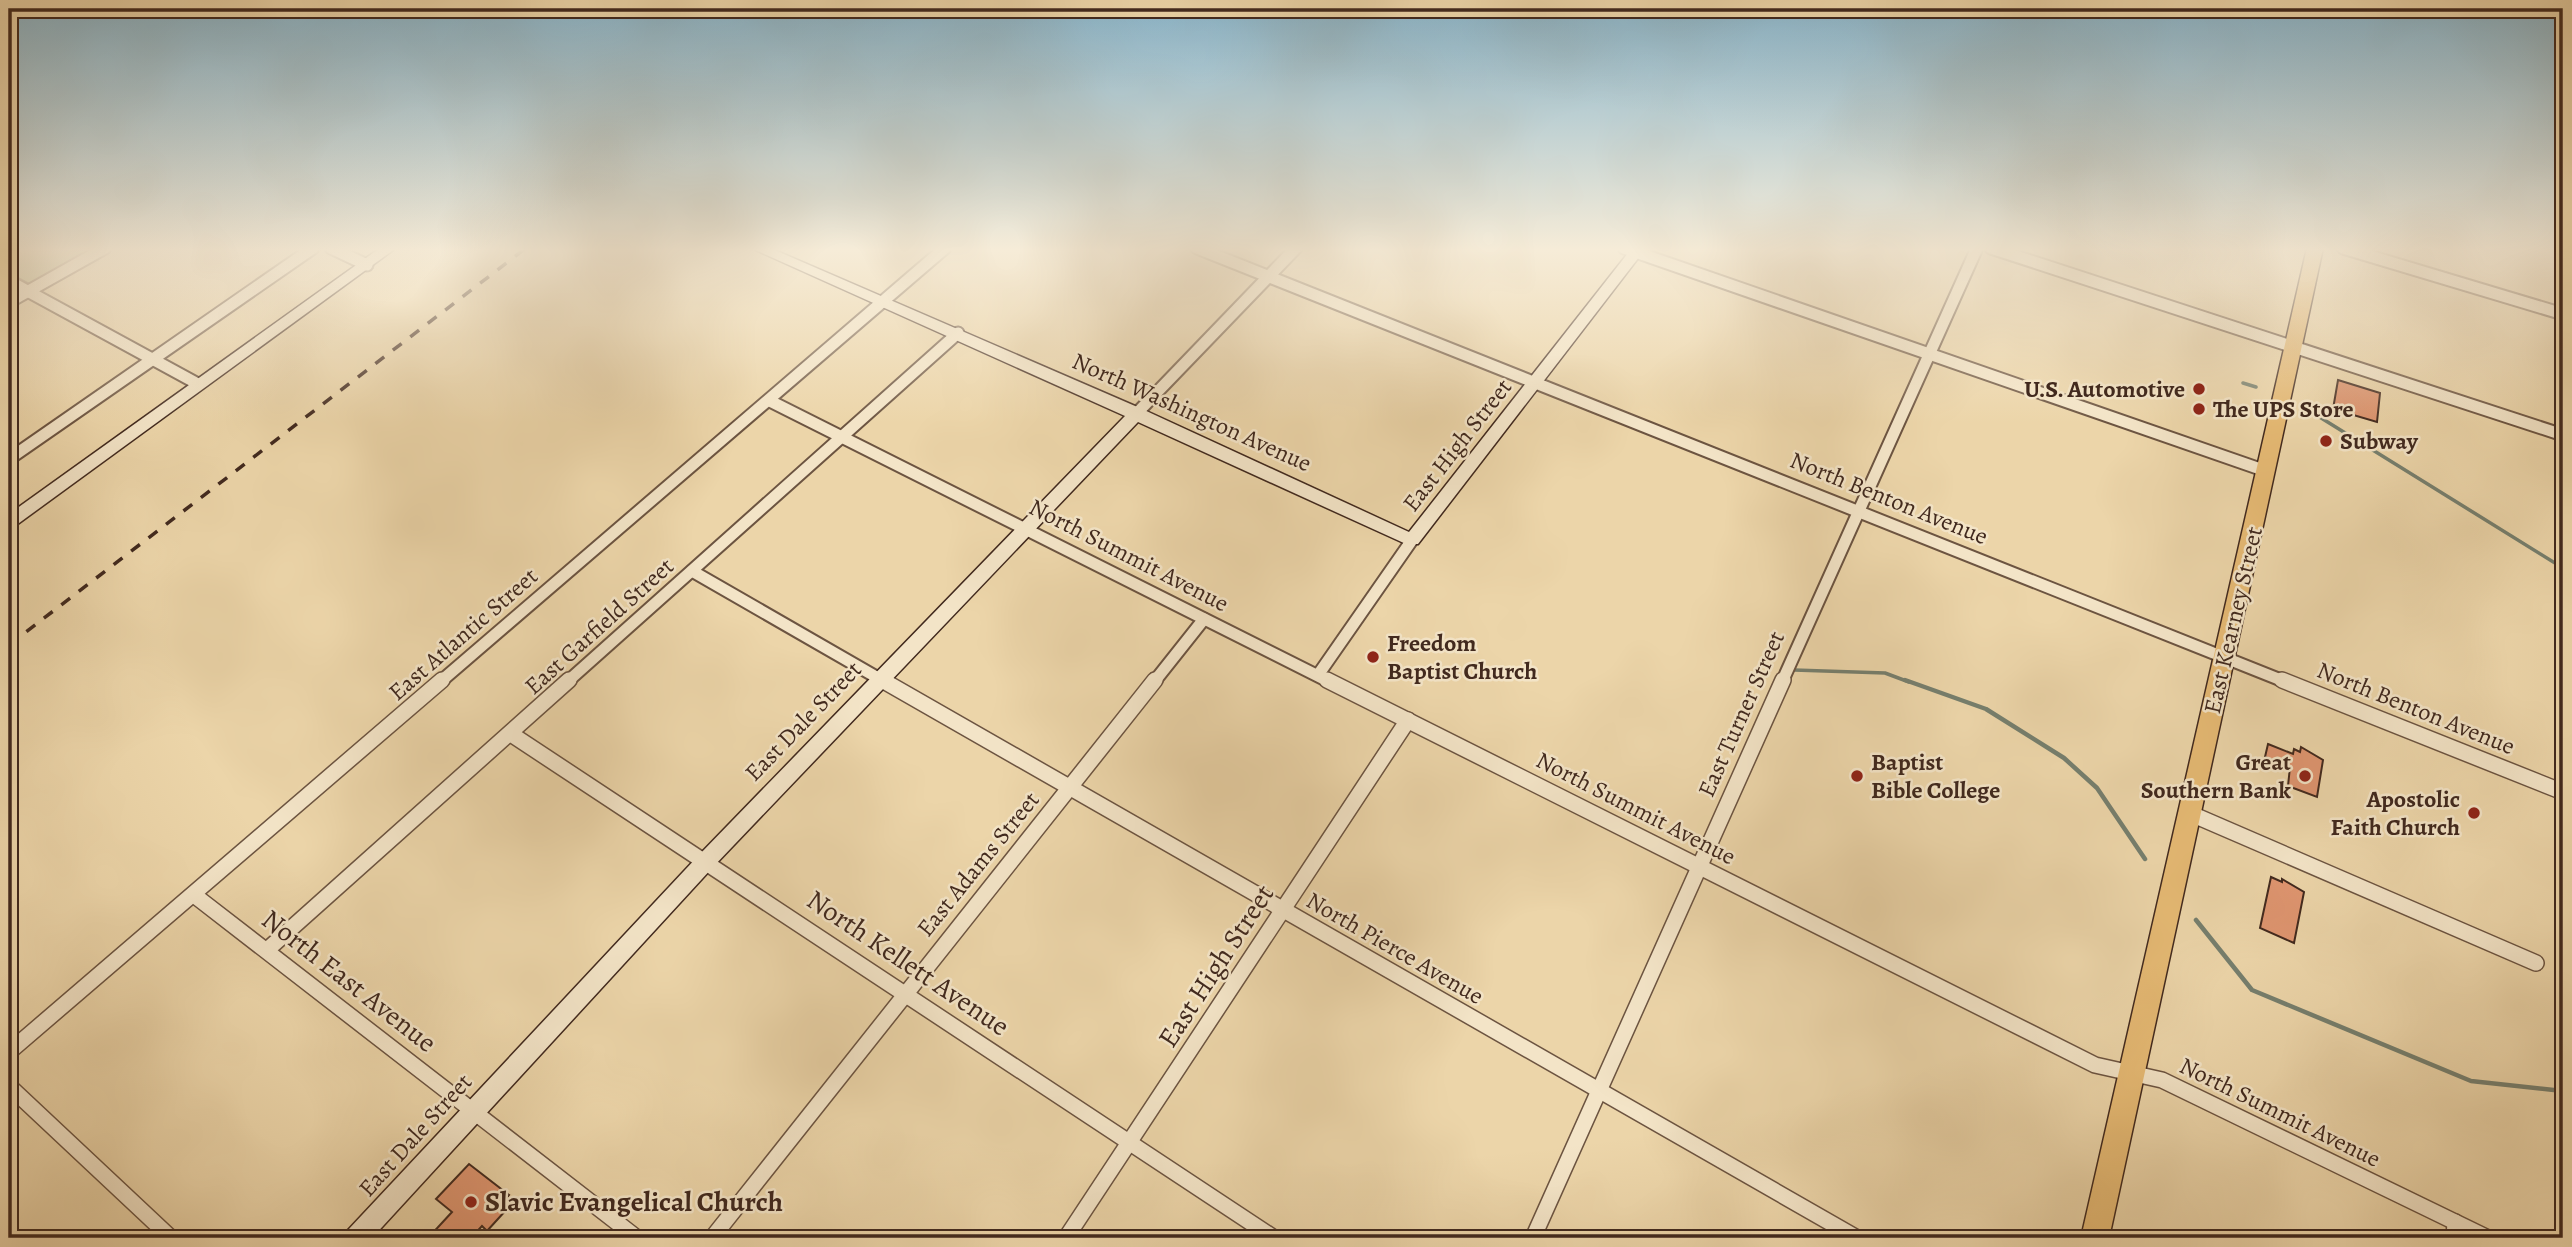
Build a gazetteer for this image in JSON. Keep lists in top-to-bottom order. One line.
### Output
{"streets":{"main road":["East Kearney Street"],"street":["North Washington Avenue","East High Street","North Benton Avenue","North Summit Avenue","East Garfield Street","East Atlantic Street","East Turner Street","East Dale Street","East Adams Street","North Pierce Avenue","North Kellett Avenue","North East Avenue"]},"crossings":[["North Washington Avenue","East High Street"],["North Washington Avenue","East Garfield Street"],["North Washington Avenue","East Dale Street"],["East High Street","North Benton Avenue"],["East High Street","North Summit Avenue"],["East High Street","North Pierce Avenue"],["East High Street","North Kellett Avenue"],["North Benton Avenue","East Kearney Street"],["North Benton Avenue","East Turner Street"],["North Summit Avenue","East Kearney Street"],["North Summit Avenue","East Garfield Street"],["North Summit Avenue","East Atlantic Street"],["North Summit Avenue","East Turner Street"],["North Summit Avenue","East Dale Street"],["North Summit Avenue","East Adams Street"],["East Garfield Street","North Pierce Avenue"],["East Garfield Street","North Kellett Avenue"],["East Garfield Street","North East Avenue"],["East Atlantic Street","North East Avenue"],["East Turner Street","North Pierce Avenue"],["East Dale Street","North Pierce Avenue"],["East Dale Street","North Kellett Avenue"],["East Dale Street","North East Avenue"],["East Adams Street","North Pierce Avenue"],["East Adams Street","North Kellett Avenue"]],"places":["U.S. Automotive","The UPS Store","Subway","Freedom Baptist Church","Baptist Bible College","Great Southern Bank","Apostolic Faith Church","Slavic Evangelical Church"]}
